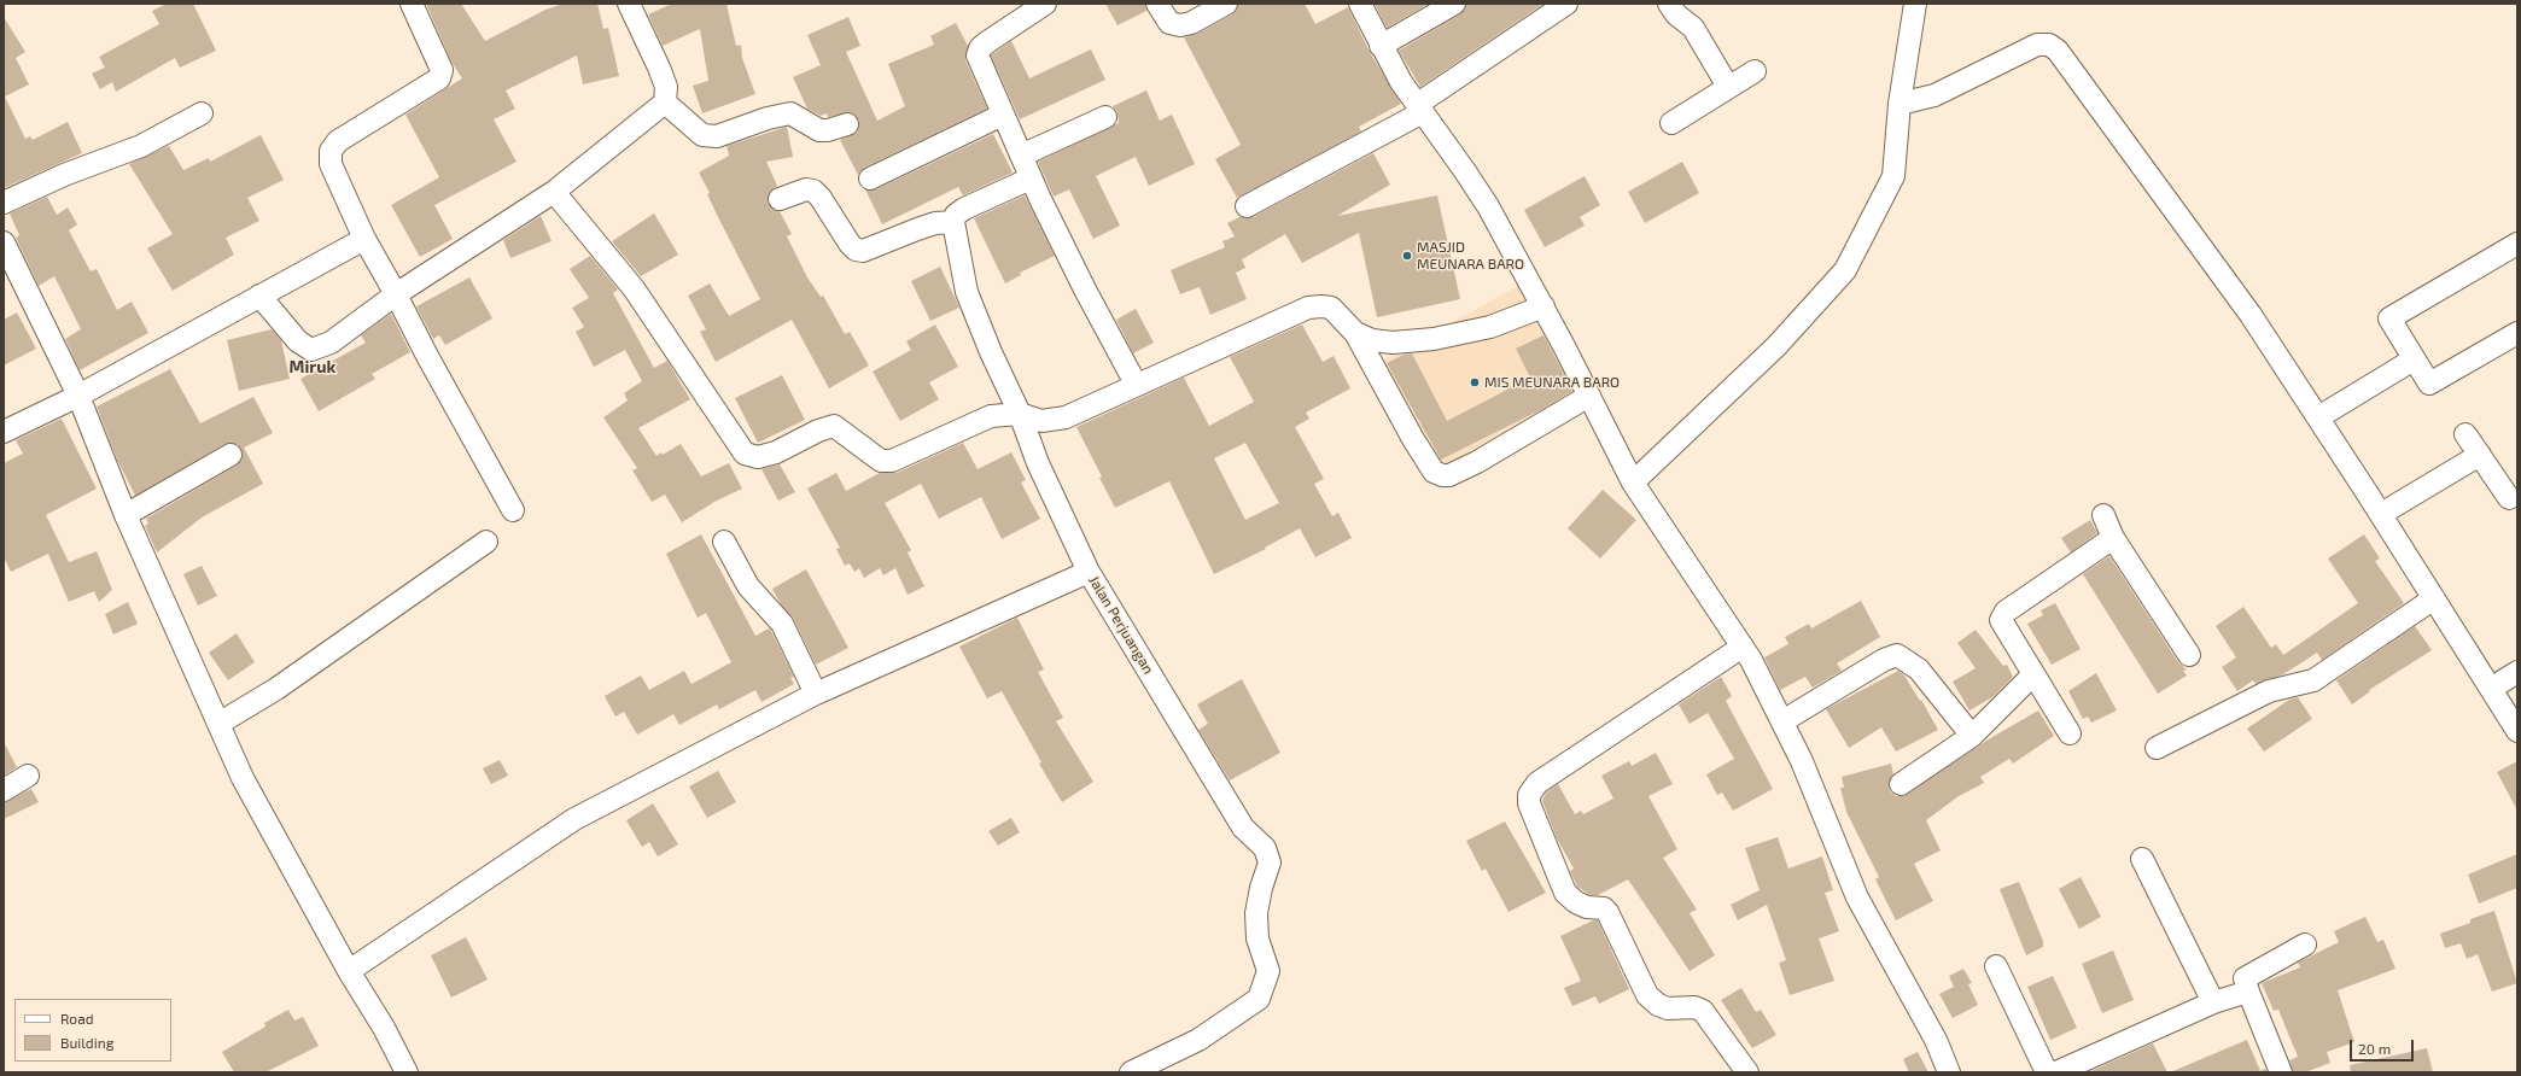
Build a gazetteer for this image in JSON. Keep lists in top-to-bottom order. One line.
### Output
{"streets":{"street":["Jalan Perjuangan"]},"districts":["Miruk"],"places":["MASJID MEUNARA BARO","MIS MEUNARA BARO"],"legend":["Road","Building"],"scale_bar":"20 m"}
